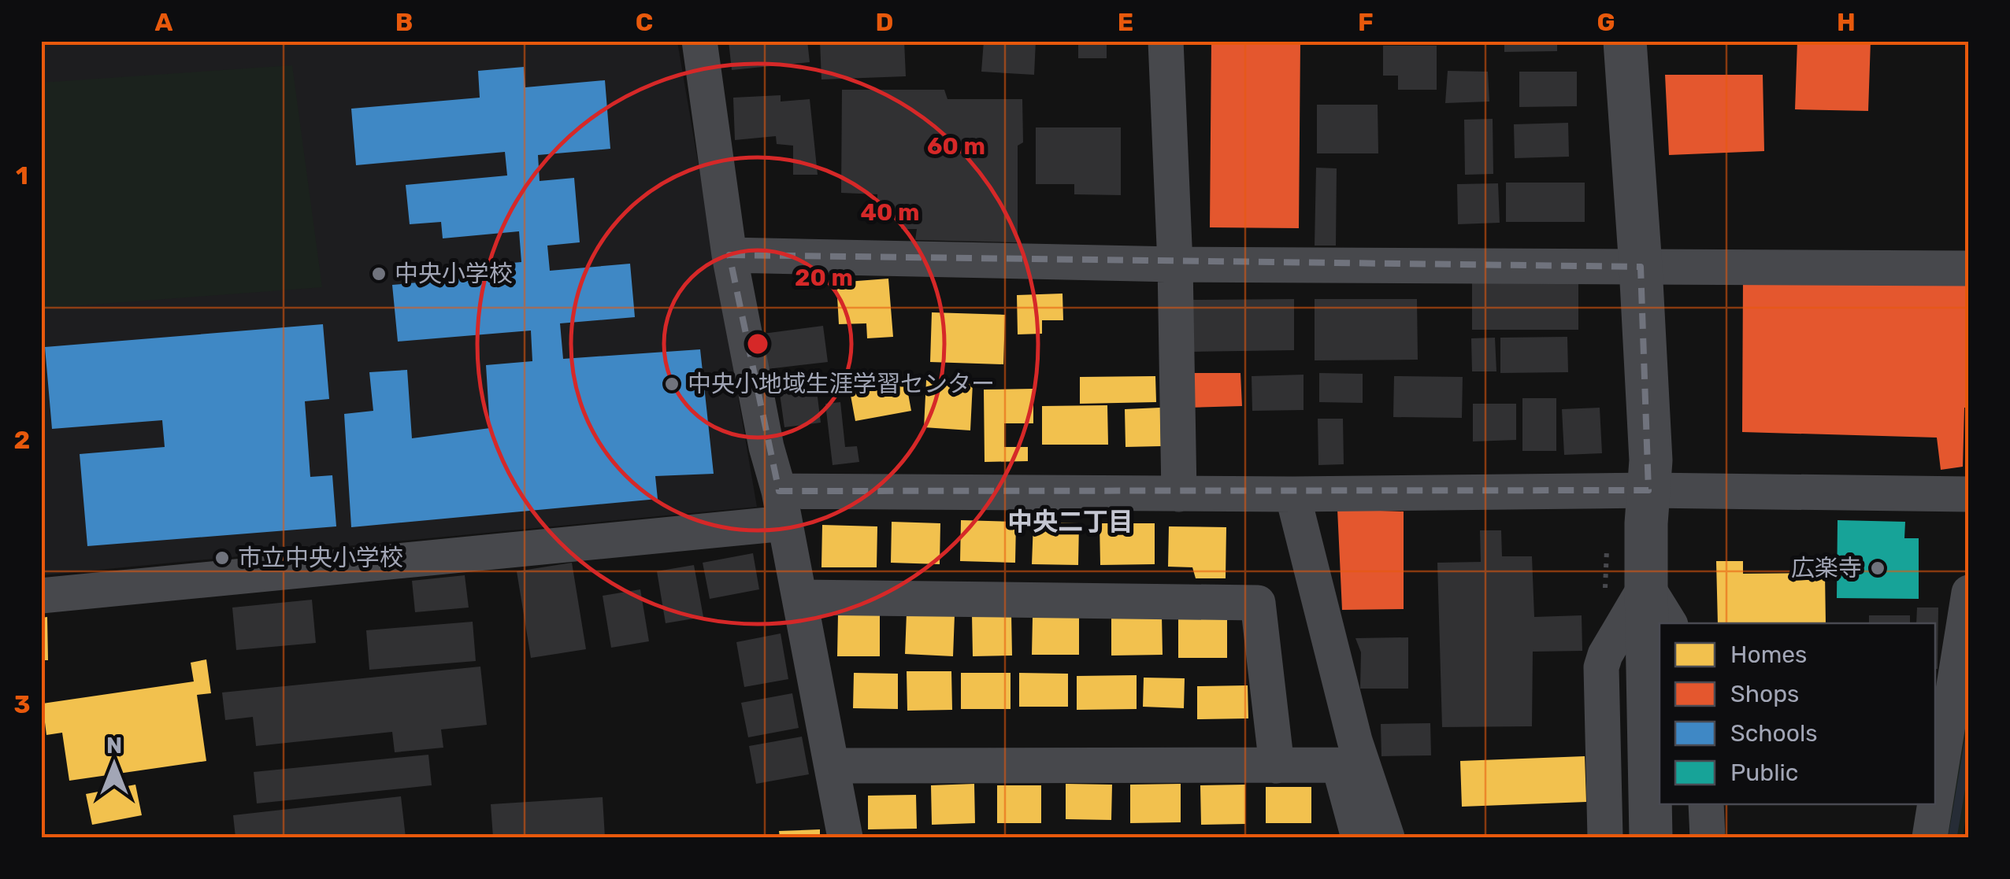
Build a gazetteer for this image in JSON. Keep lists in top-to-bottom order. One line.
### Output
{"districts":["中央二丁目"],"places":["中央小学校","中央小地域生涯学習センター","市立中央小学校","広楽寺"],"legend":["Homes","Shops","Schools","Public"],"north":"top","grid":{"columns":["A","B","C","D","E","F","G","H"],"rows":["1","2","3"]},"rings":["60 m","40 m","20 m"]}
